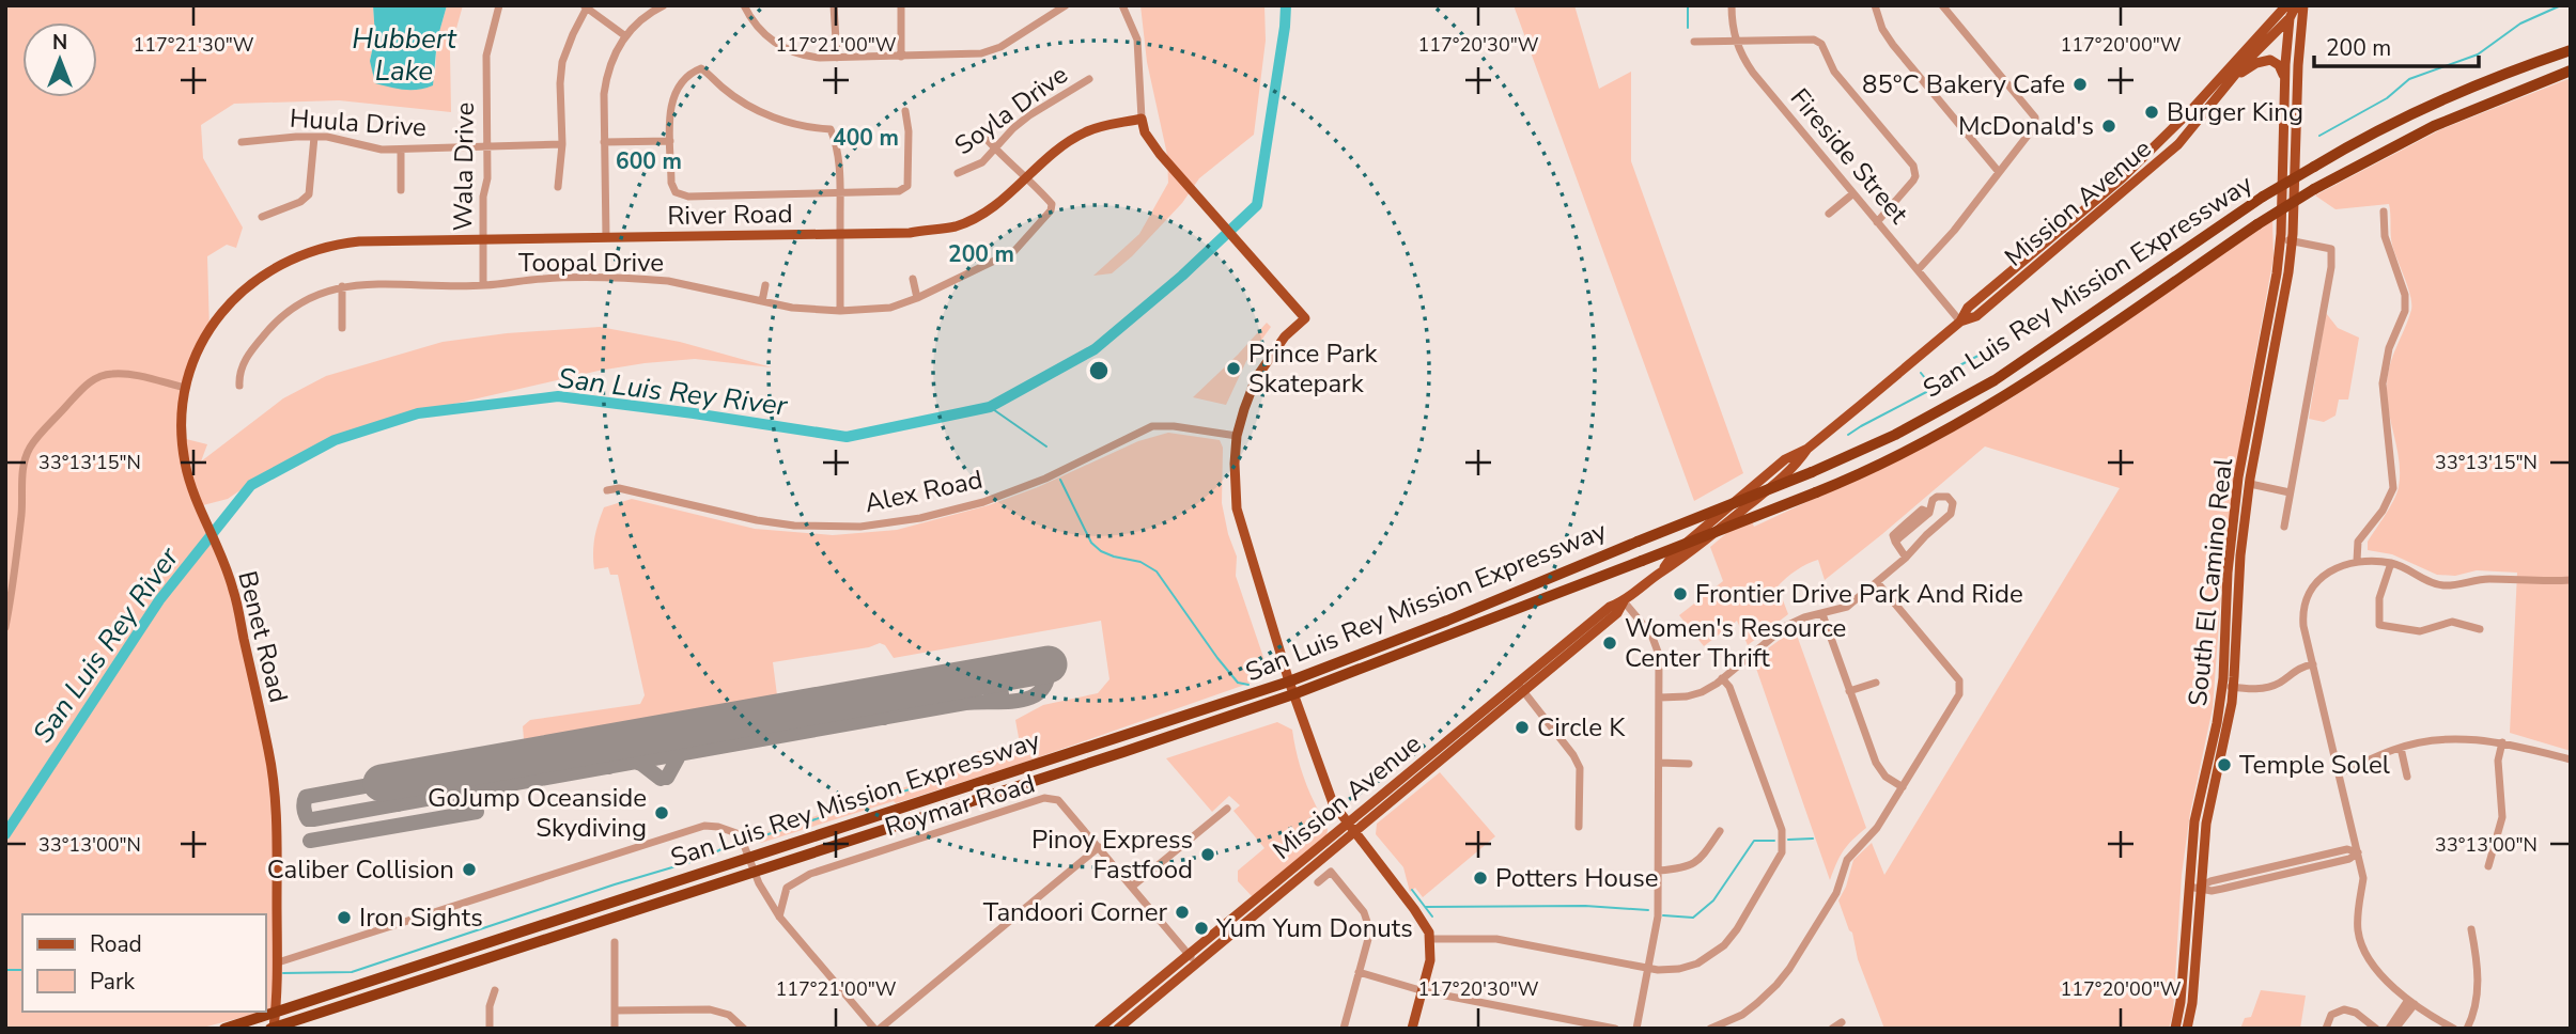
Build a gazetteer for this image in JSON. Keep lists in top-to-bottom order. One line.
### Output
{"streets":{"highway":["San Luis Rey Mission Expressway"],"main road":["Mission Avenue","River Road","South El Camino Real","Benet Road"],"street":["Soyla Drive","Huula Drive","Fireside Street","Wala Drive","Toopal Drive","Alex Road","Roymar Road"]},"crossings":[["Huula Drive","Wala Drive"],["Fireside Street","Mission Avenue"],["Wala Drive","River Road"],["Wala Drive","Toopal Drive"],["Mission Avenue","South El Camino Real"],["Mission Avenue","Roymar Road"],["River Road","Toopal Drive"],["River Road","Benet Road"],["San Luis Rey Mission Expressway","Benet Road"]],"water":["Hubbert Lake","San Luis Rey River"],"places":["85°C Bakery Cafe","Burger King","McDonald's","Prince Park Skatepark","Frontier Drive Park And Ride","Women's Resource Center Thrift","Circle K","Temple Solel","GoJump Oceanside Skydiving","Pinoy Express Fastfood","Caliber Collision","Potters House","Tandoori Corner","Iron Sights","Yum Yum Donuts"],"legend":["Road","Park"],"scale_bar":"200 m","north":"top","coordinates":["117°21'30\"W","117°21'00\"W","117°20'30\"W","117°20'00\"W","33°13'15\"N","33°13'00\"N"],"rings":["400 m","600 m","200 m"]}
